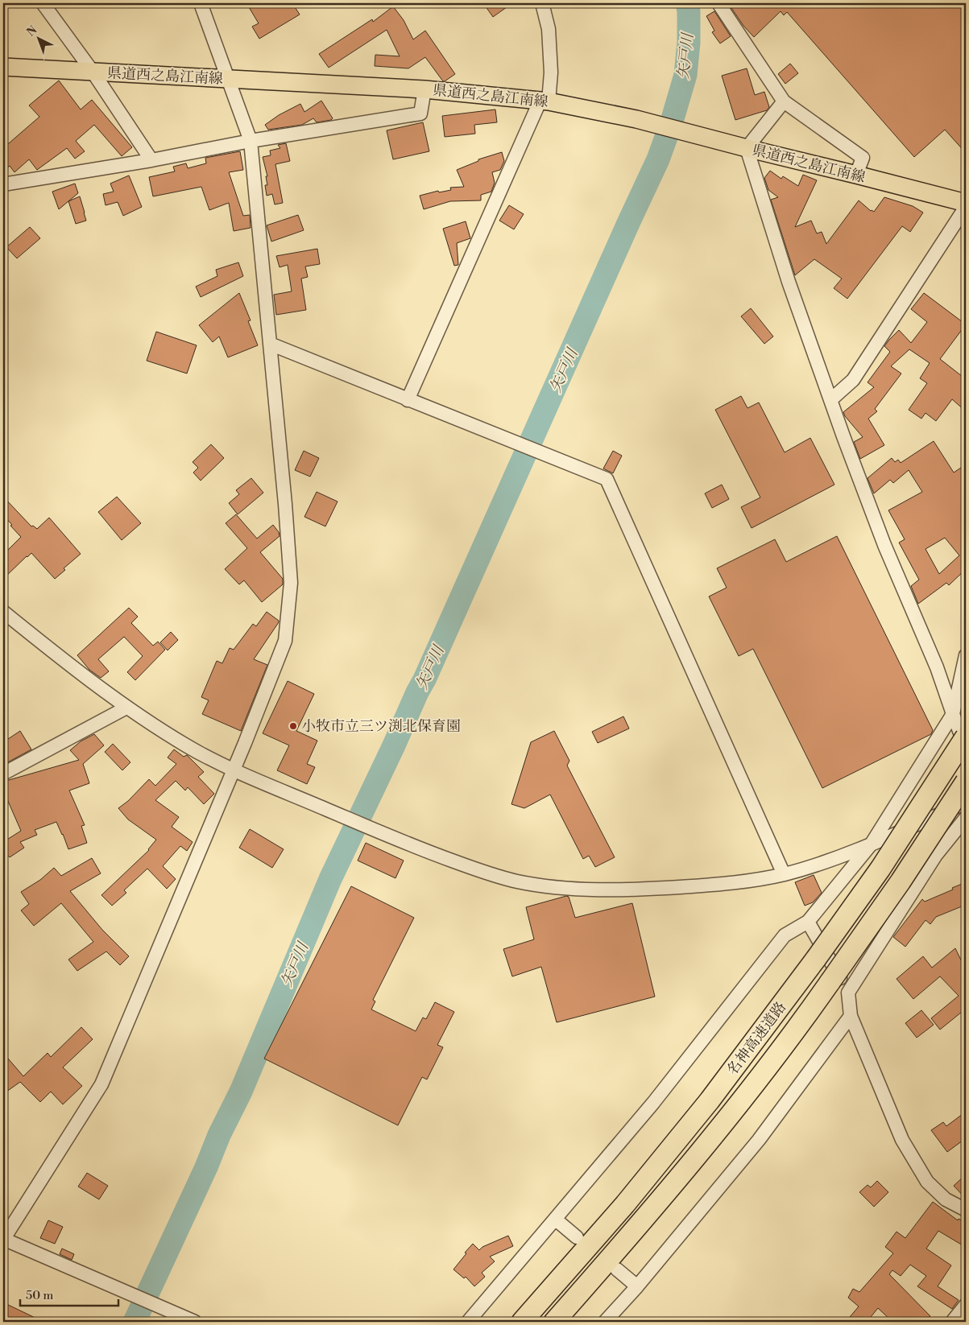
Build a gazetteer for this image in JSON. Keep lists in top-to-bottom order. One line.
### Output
{"streets":{"highway":["名神高速道路"],"main road":["県道西之島江南線"]},"water":["矢戸川"],"places":["小牧市立三ツ渕北保育園"],"scale_bar":"50 m","north":"top left"}
